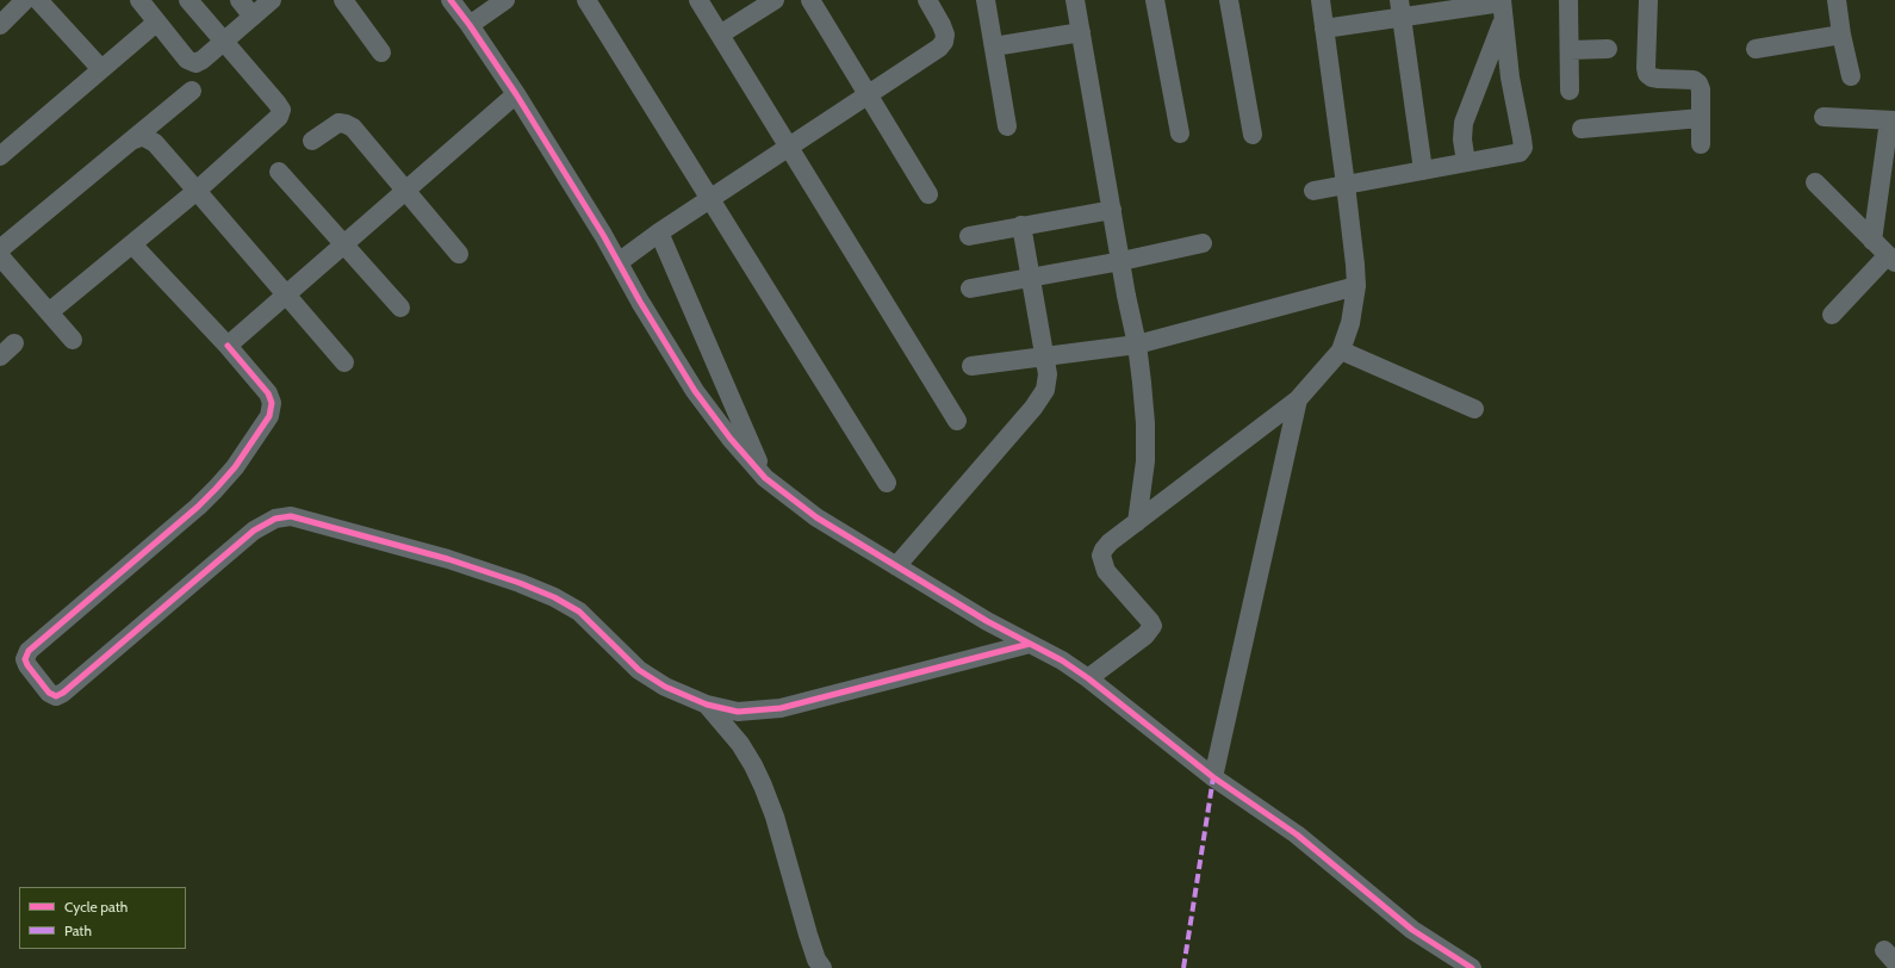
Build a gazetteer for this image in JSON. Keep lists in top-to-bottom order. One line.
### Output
{"legend":["Cycle path","Path"]}
